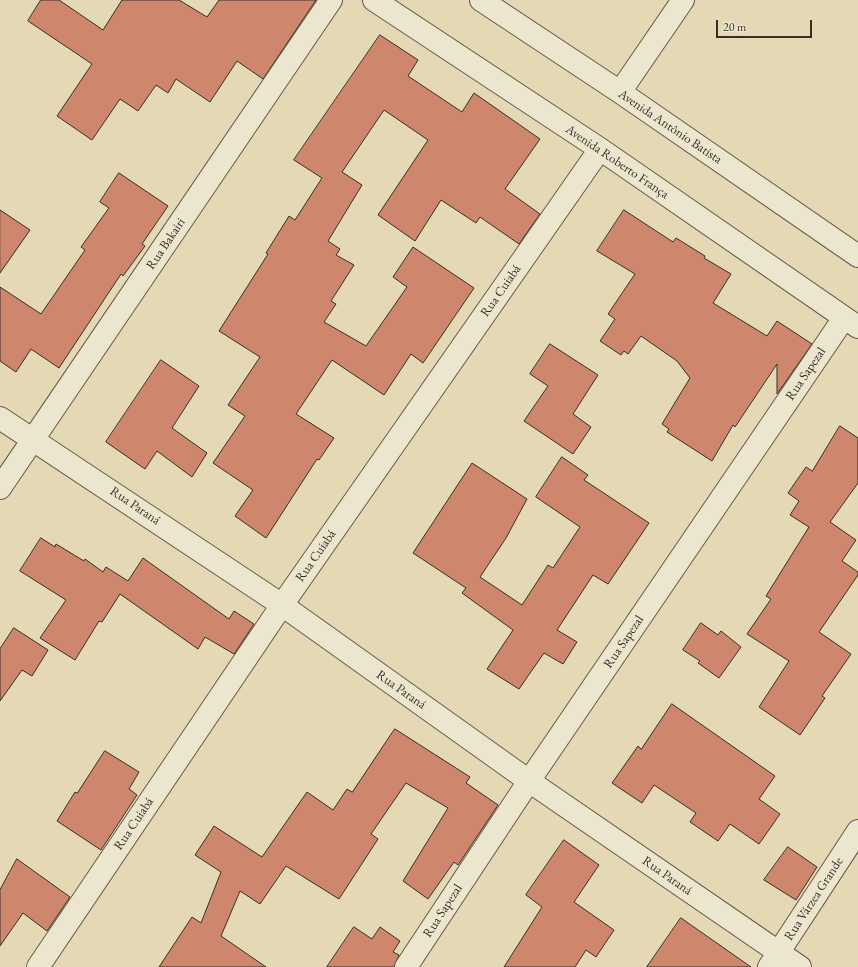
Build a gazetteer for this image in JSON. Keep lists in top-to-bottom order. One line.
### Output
{"streets":{"street":["Avenida Antônio Batista","Avenida Roberto França","Rua Bakairi","Rua Cuiabá","Rua Sapezal","Rua Paraná","Rua Várzea Grande"]},"crossings":[["Avenida Roberto França","Rua Cuiabá"],["Avenida Roberto França","Rua Sapezal"],["Rua Bakairi","Rua Paraná"],["Rua Cuiabá","Rua Paraná"],["Rua Sapezal","Rua Paraná"],["Rua Paraná","Rua Várzea Grande"]],"scale_bar":"20 m"}
